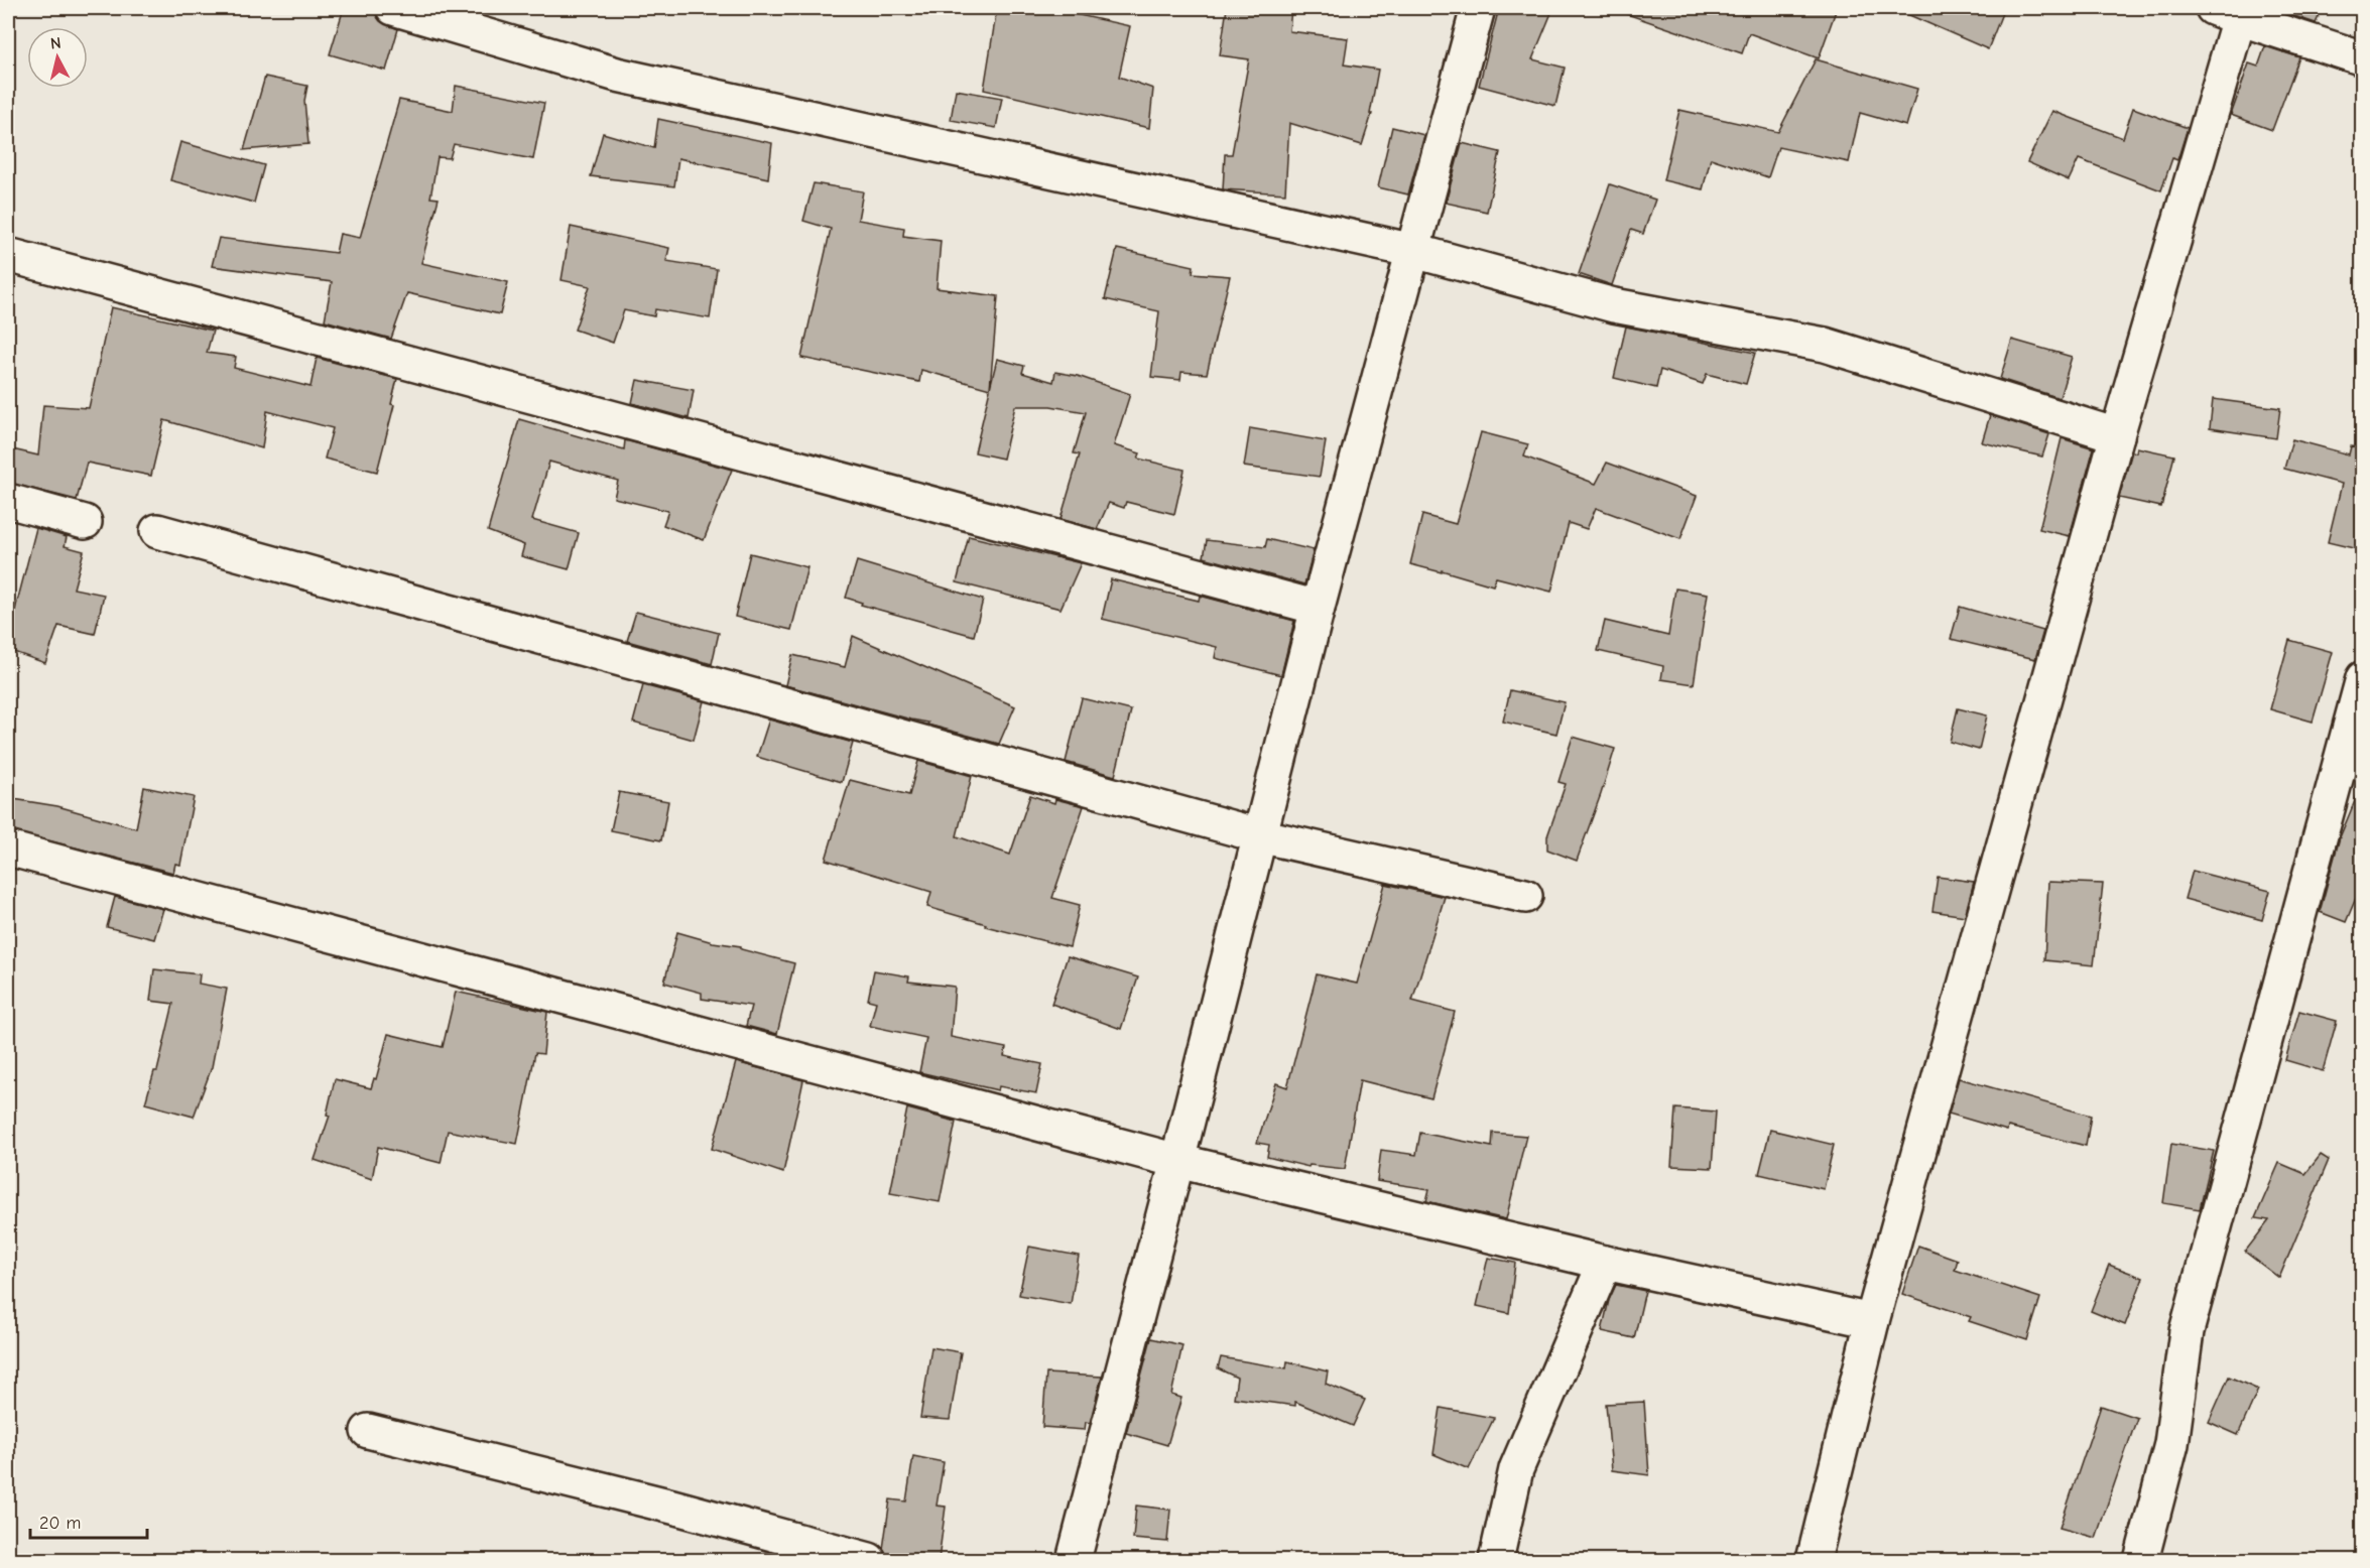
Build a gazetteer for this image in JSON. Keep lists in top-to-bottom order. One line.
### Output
{"scale_bar":"20 m","north":"top"}
